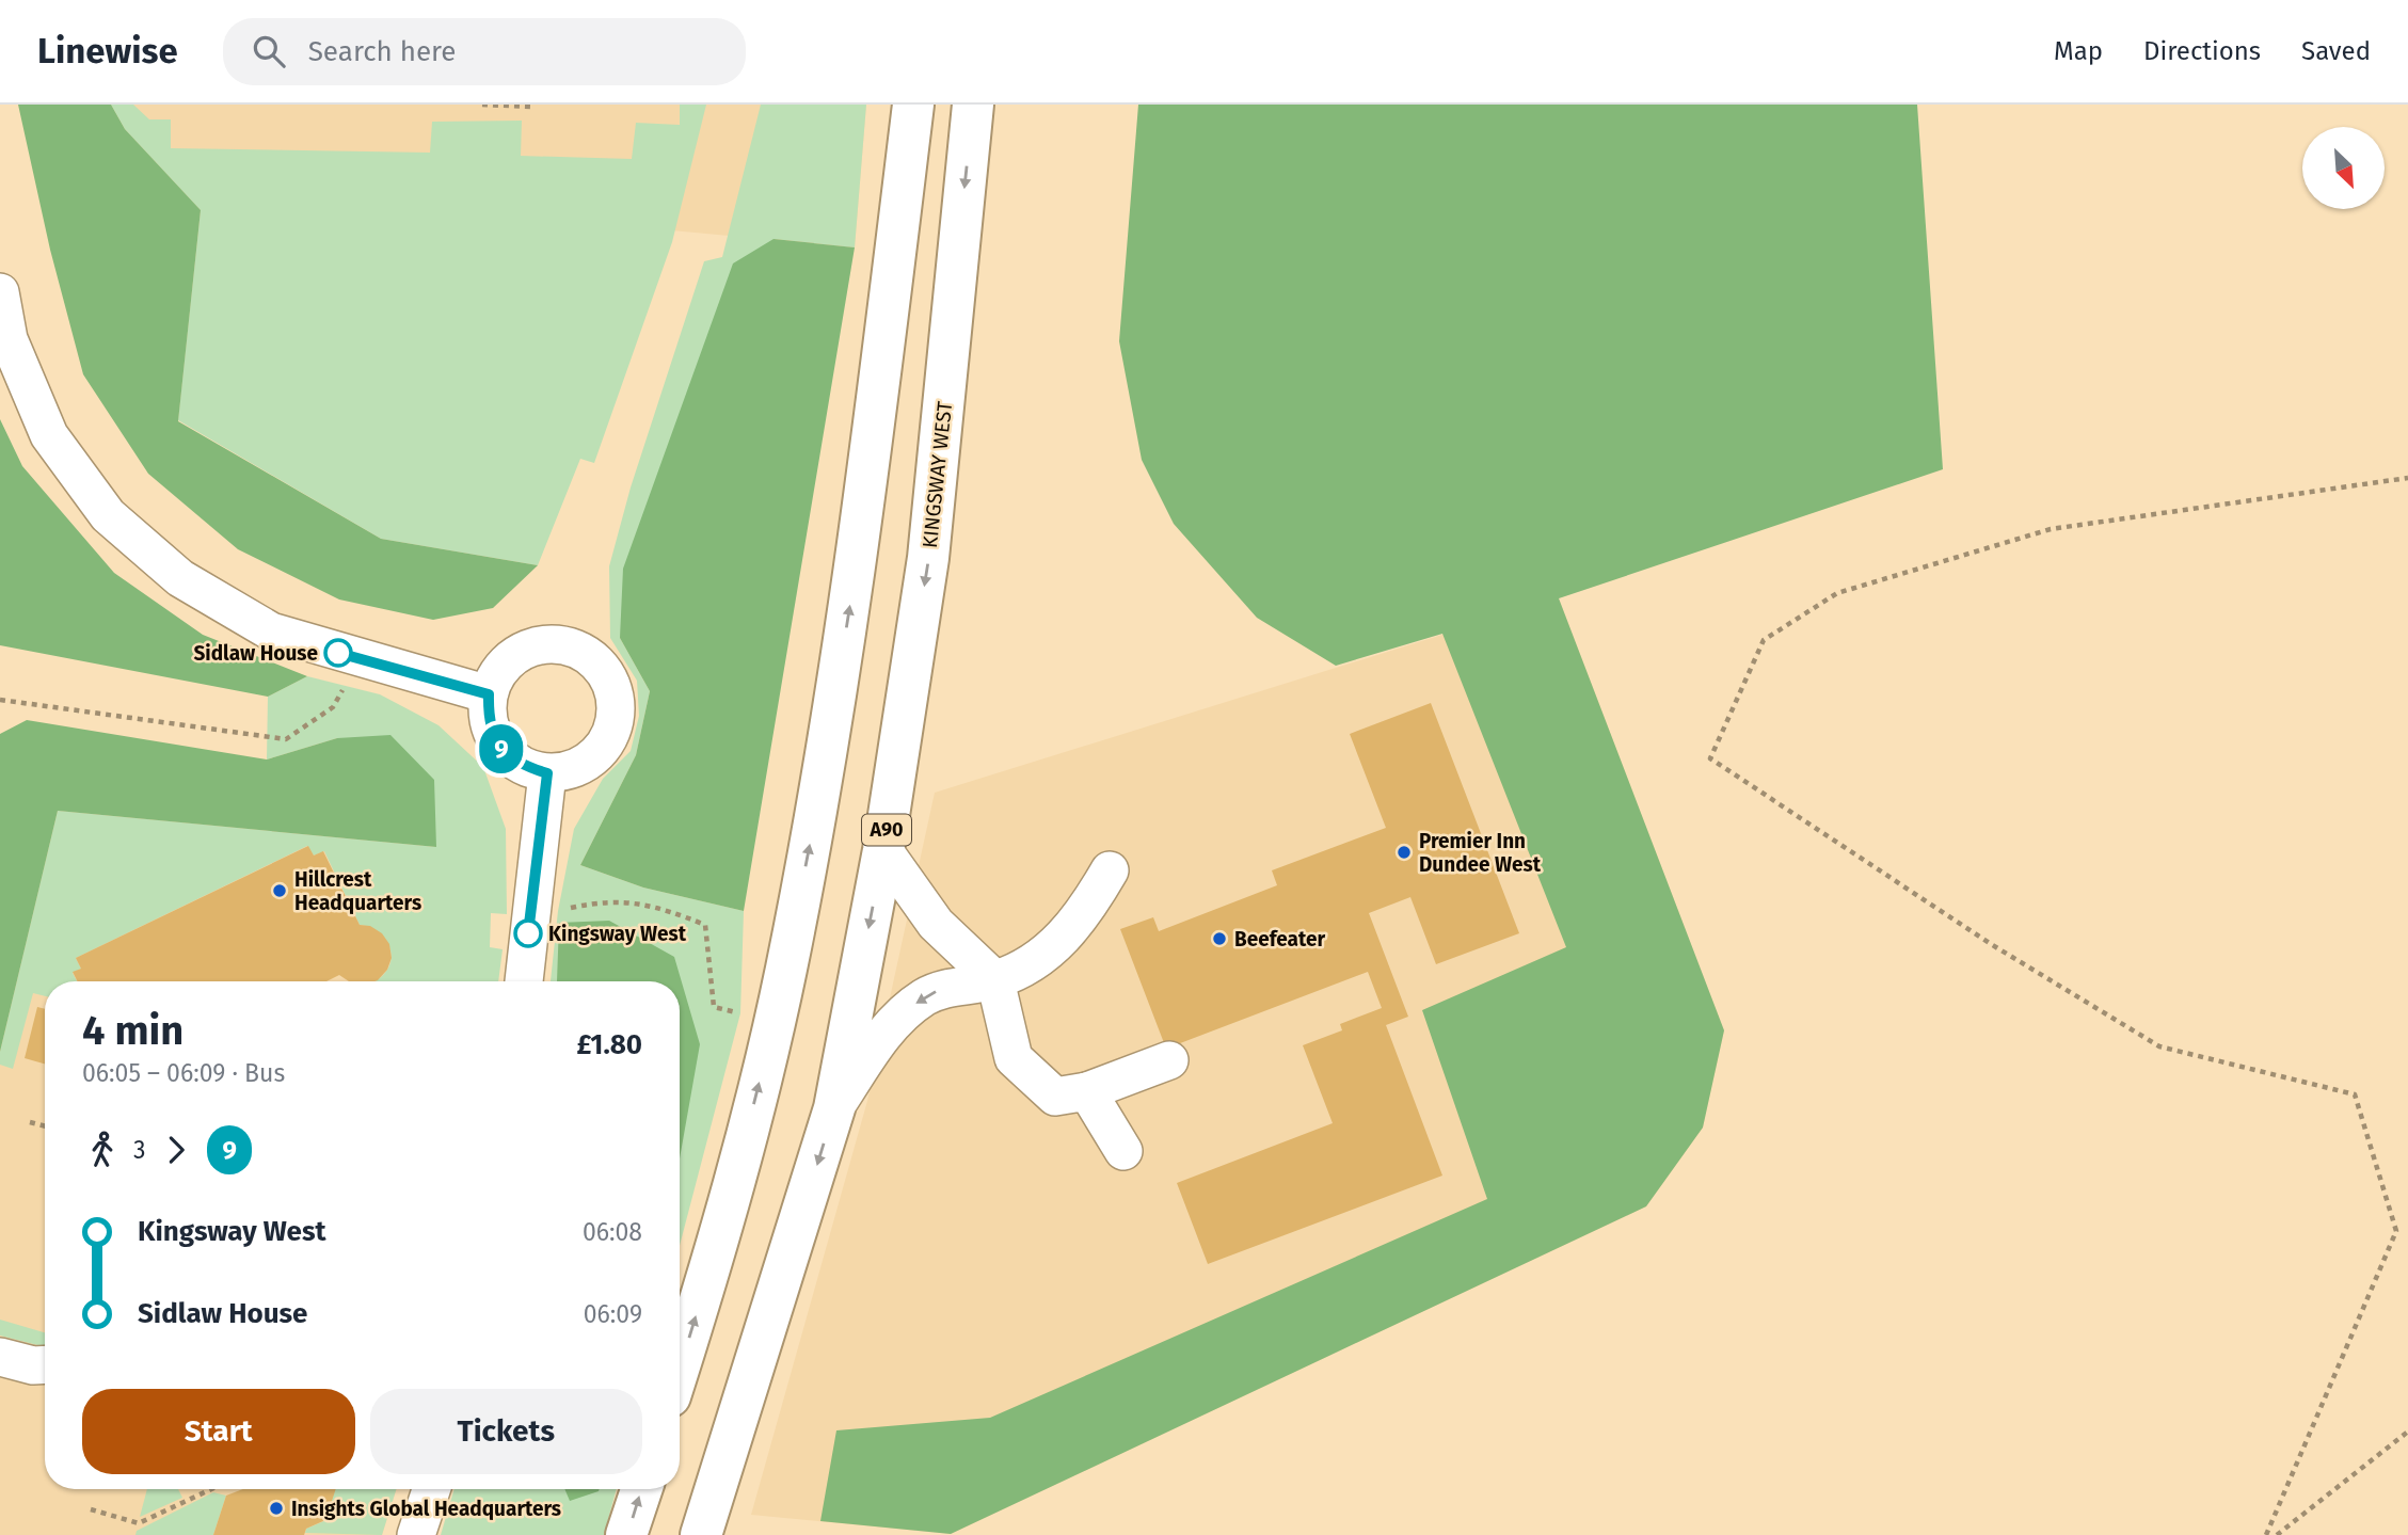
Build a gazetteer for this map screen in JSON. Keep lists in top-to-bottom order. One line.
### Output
{"streets":{"highway":["KINGSWAY WEST","A90"]},"places":["Sidlaw House","Premier Inn Dundee West","Hillcrest Headquarters","Kingsway West","Beefeater","Insights Global Headquarters"],"lines":["bus line 9"],"north":"bottom right","page":{"header":"Linewise","search":"Search here","nav":["Map","Directions","Saved"],"on_map":"9","heading":["4 min","06:05 – 06:09 · Bus","£1.80"],"legs":["3","9"],"list":[{"name":"Kingsway West","value":"06:08"},{"name":"Sidlaw House","value":"06:09"}],"buttons":["Start","Tickets"]}}
